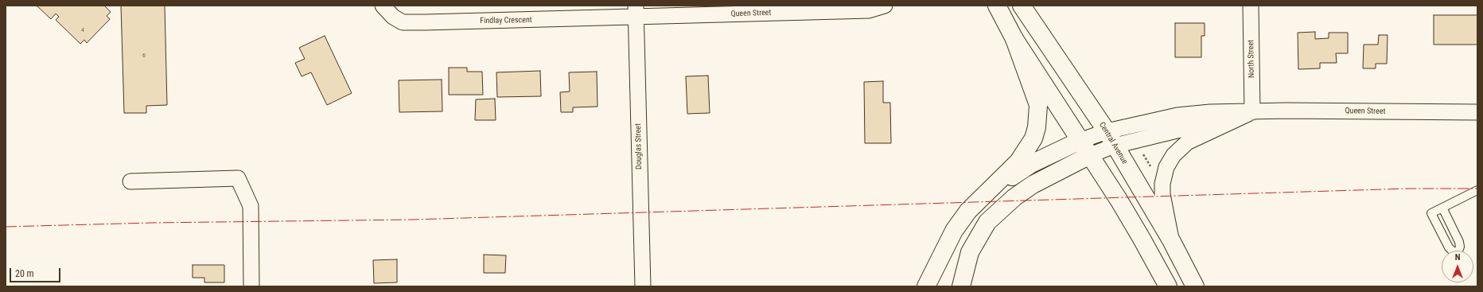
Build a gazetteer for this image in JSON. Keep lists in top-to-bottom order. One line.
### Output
{"streets":{"main road":["Central Avenue"],"street":["Queen Street","Findlay Crescent","North Street","Douglas Street"]},"crossings":[["Queen Street","Findlay Crescent"],["Queen Street","North Street"],["Queen Street","Central Avenue"],["Queen Street","Douglas Street"],["Findlay Crescent","Douglas Street"]],"house_numbers":["4","6"],"scale_bar":"20 m","north":"top"}
